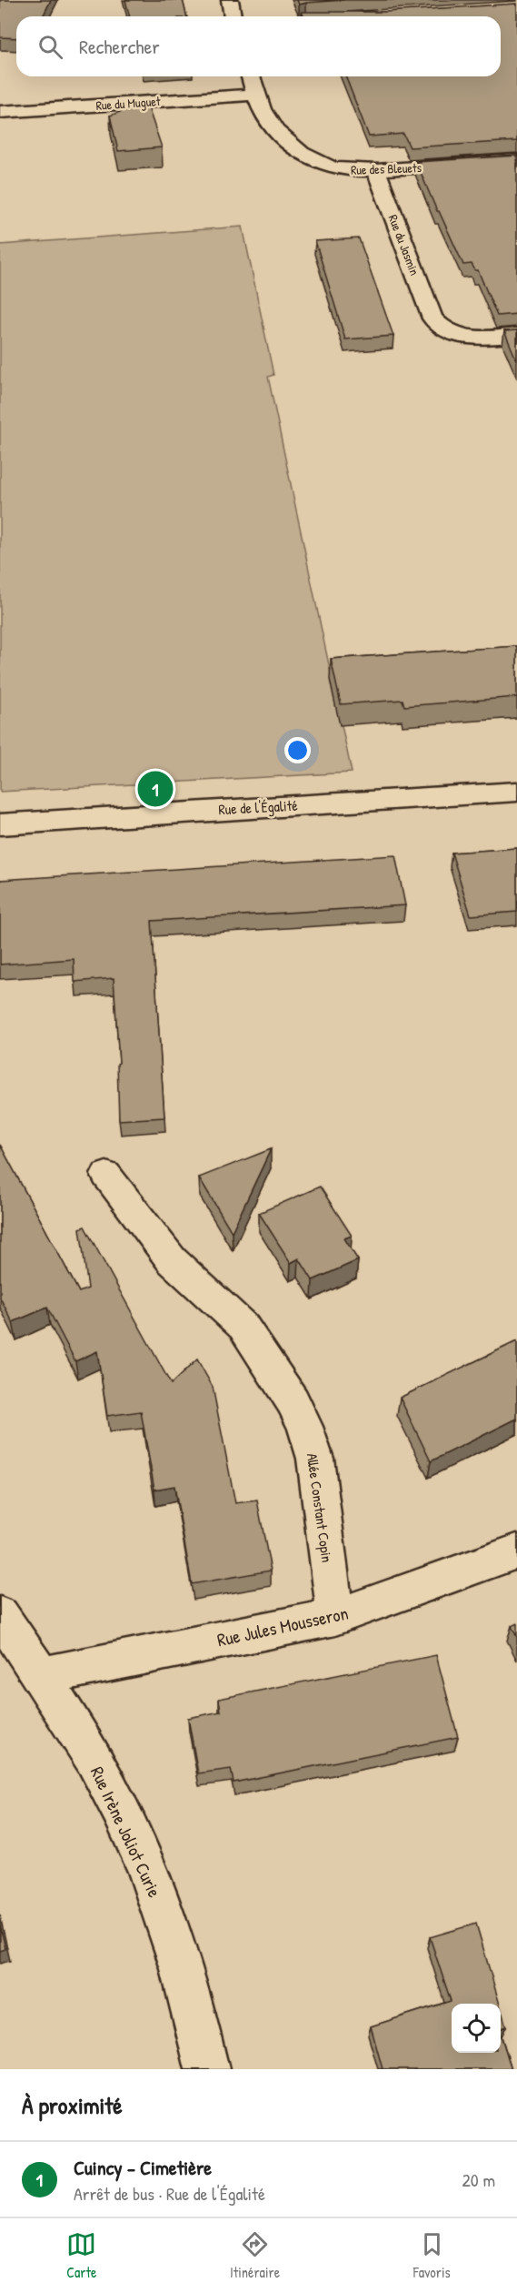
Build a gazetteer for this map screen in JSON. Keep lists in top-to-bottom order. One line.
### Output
{"streets":{"street":["Rue du Muguet","Rue des Bleuets","Rue du Jasmin","Rue de l'Égalité","Allée Constant Copin","Rue Jules Mousseron","Rue Irène Joliot Curie"]},"crossings":[["Rue du Muguet","Rue des Bleuets"],["Rue des Bleuets","Rue du Jasmin"],["Allée Constant Copin","Rue Jules Mousseron"],["Rue Jules Mousseron","Rue Irène Joliot Curie"]],"page":{"search":"Rechercher","pins":"1","heading":"À proximité","list":[{"mark":"1","name":"Cuincy – Cimetière","note":"Arrêt de bus · Rue de l'Égalité","value":"20 m"}],"nav":["Carte","Itinéraire","Favoris"]}}
